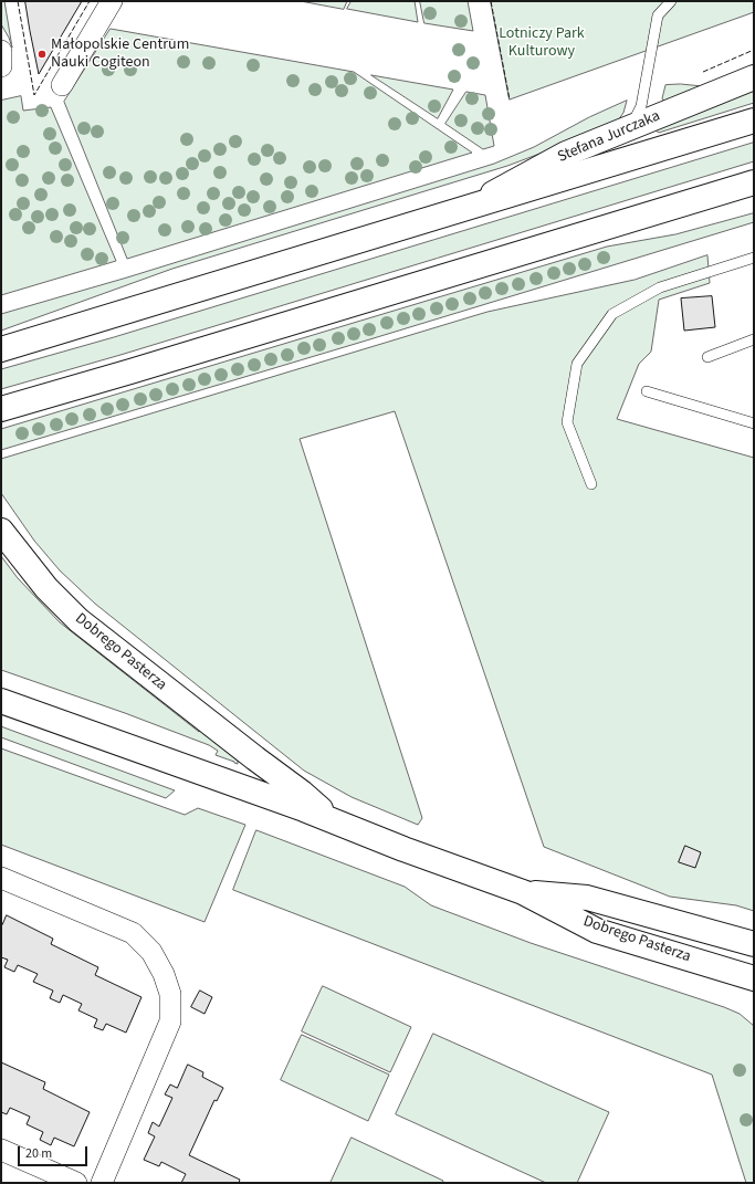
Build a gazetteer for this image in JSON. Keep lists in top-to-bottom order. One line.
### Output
{"streets":{"street":["Stefana Jurczaka","Dobrego Pasterza"]},"parks":["Lotniczy Park Kulturowy"],"places":["Małopolskie Centrum Nauki Cogiteon"],"scale_bar":"20 m"}
